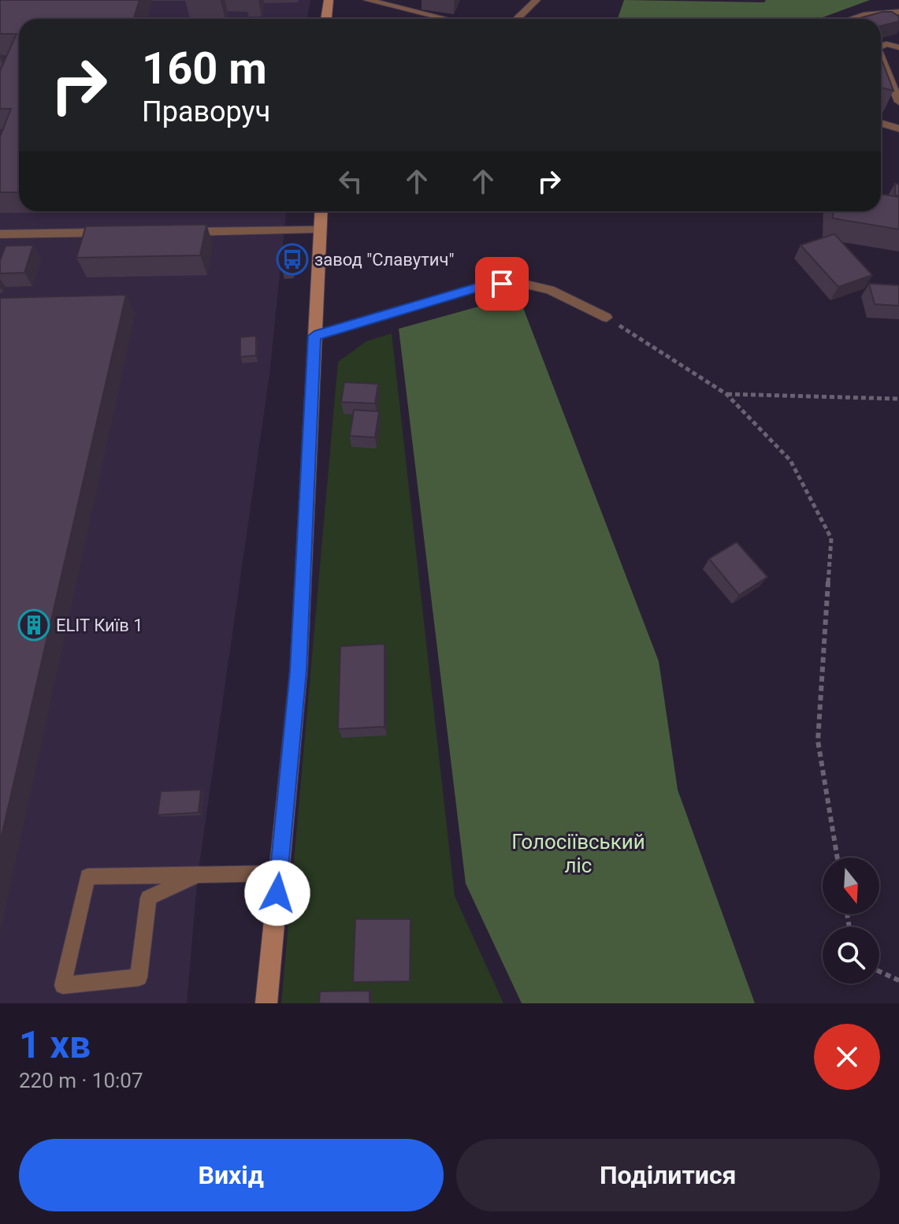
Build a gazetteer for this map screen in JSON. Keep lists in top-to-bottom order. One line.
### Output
{"parks":["Голосіївський ліс"],"places":{"bus stop":["завод \"Славутич\""],"building":["ELIT Київ 1"]},"north":"bottom","page":{"turn":["160 m","Праворуч"],"heading":["1 хв","220 m · 10:07"],"buttons":["Вихід","Поділитися"]}}
